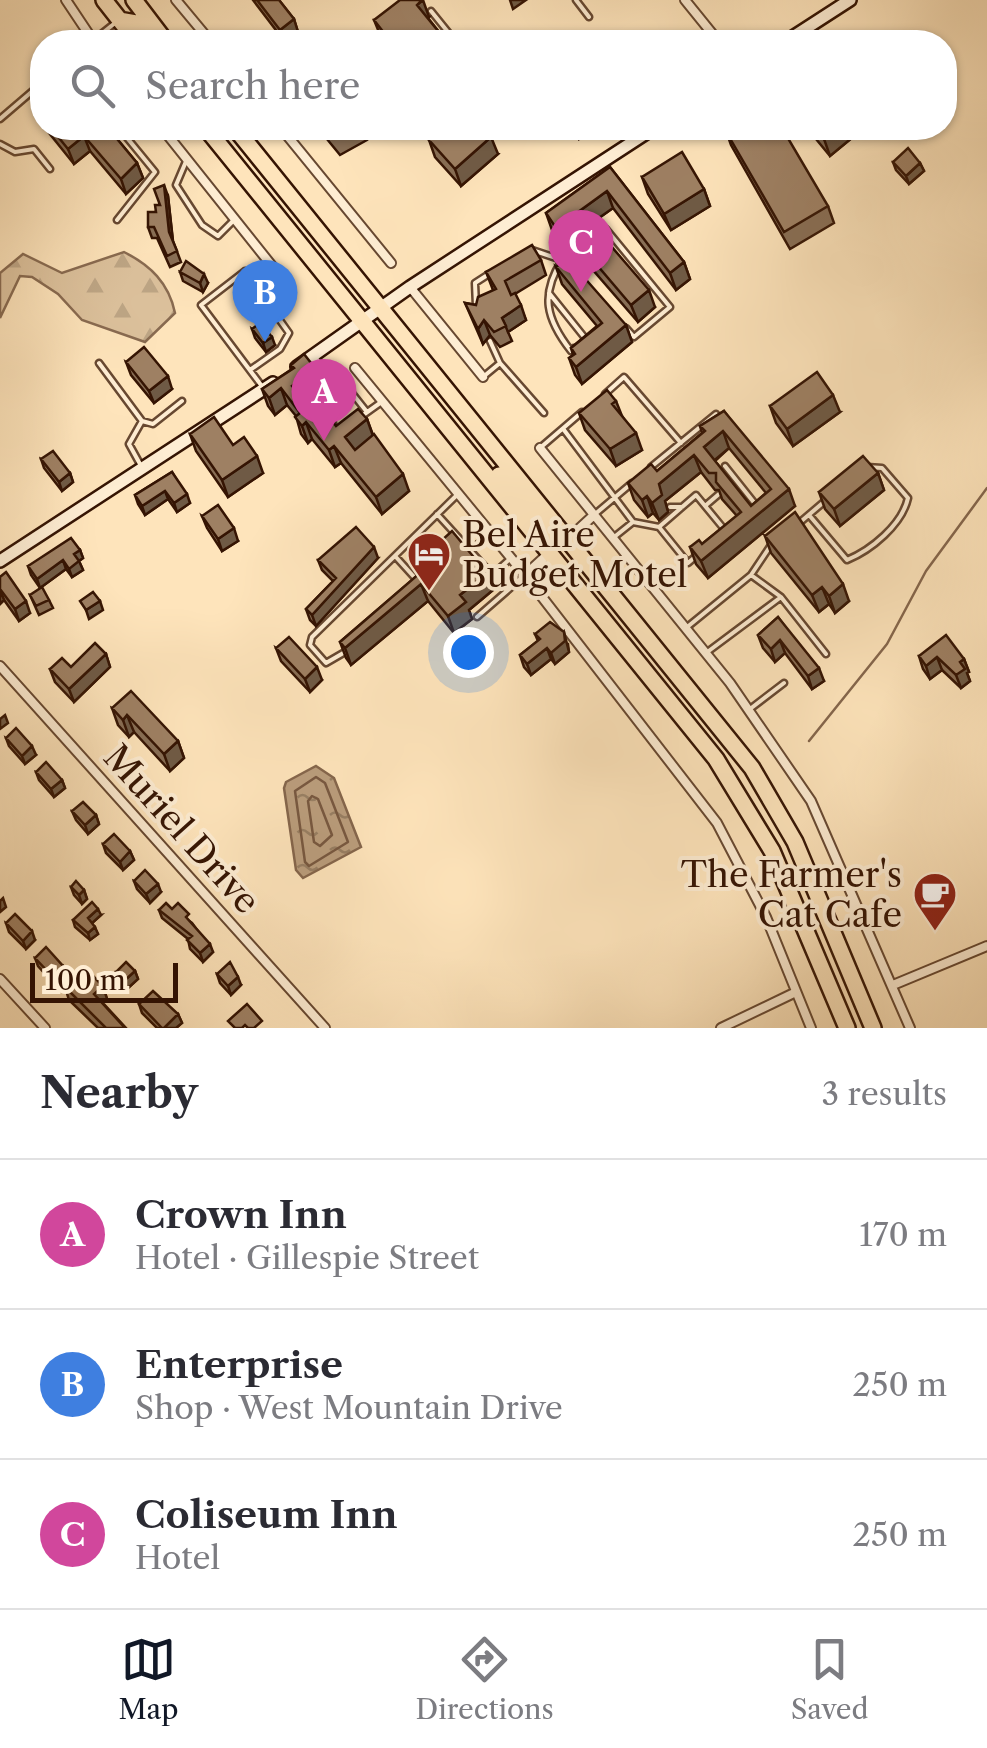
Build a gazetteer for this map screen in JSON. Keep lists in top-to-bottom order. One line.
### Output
{"streets":{"street":["Muriel Drive"]},"places":{"hotel":["Bel Aire Budget Motel"],"cafe":["The Farmer's Cat Cafe"]},"scale_bar":"100 m","page":{"search":"Search here","pins":["C","B","A"],"scale":"100 m","heading":["Nearby","3 results"],"list":[{"mark":"A","name":"Crown Inn","note":"Hotel · Gillespie Street","value":"170 m"},{"mark":"B","name":"Enterprise","note":"Shop · West Mountain Drive","value":"250 m"},{"mark":"C","name":"Coliseum Inn","note":"Hotel","value":"250 m"}],"nav":["Map","Directions","Saved"]}}
